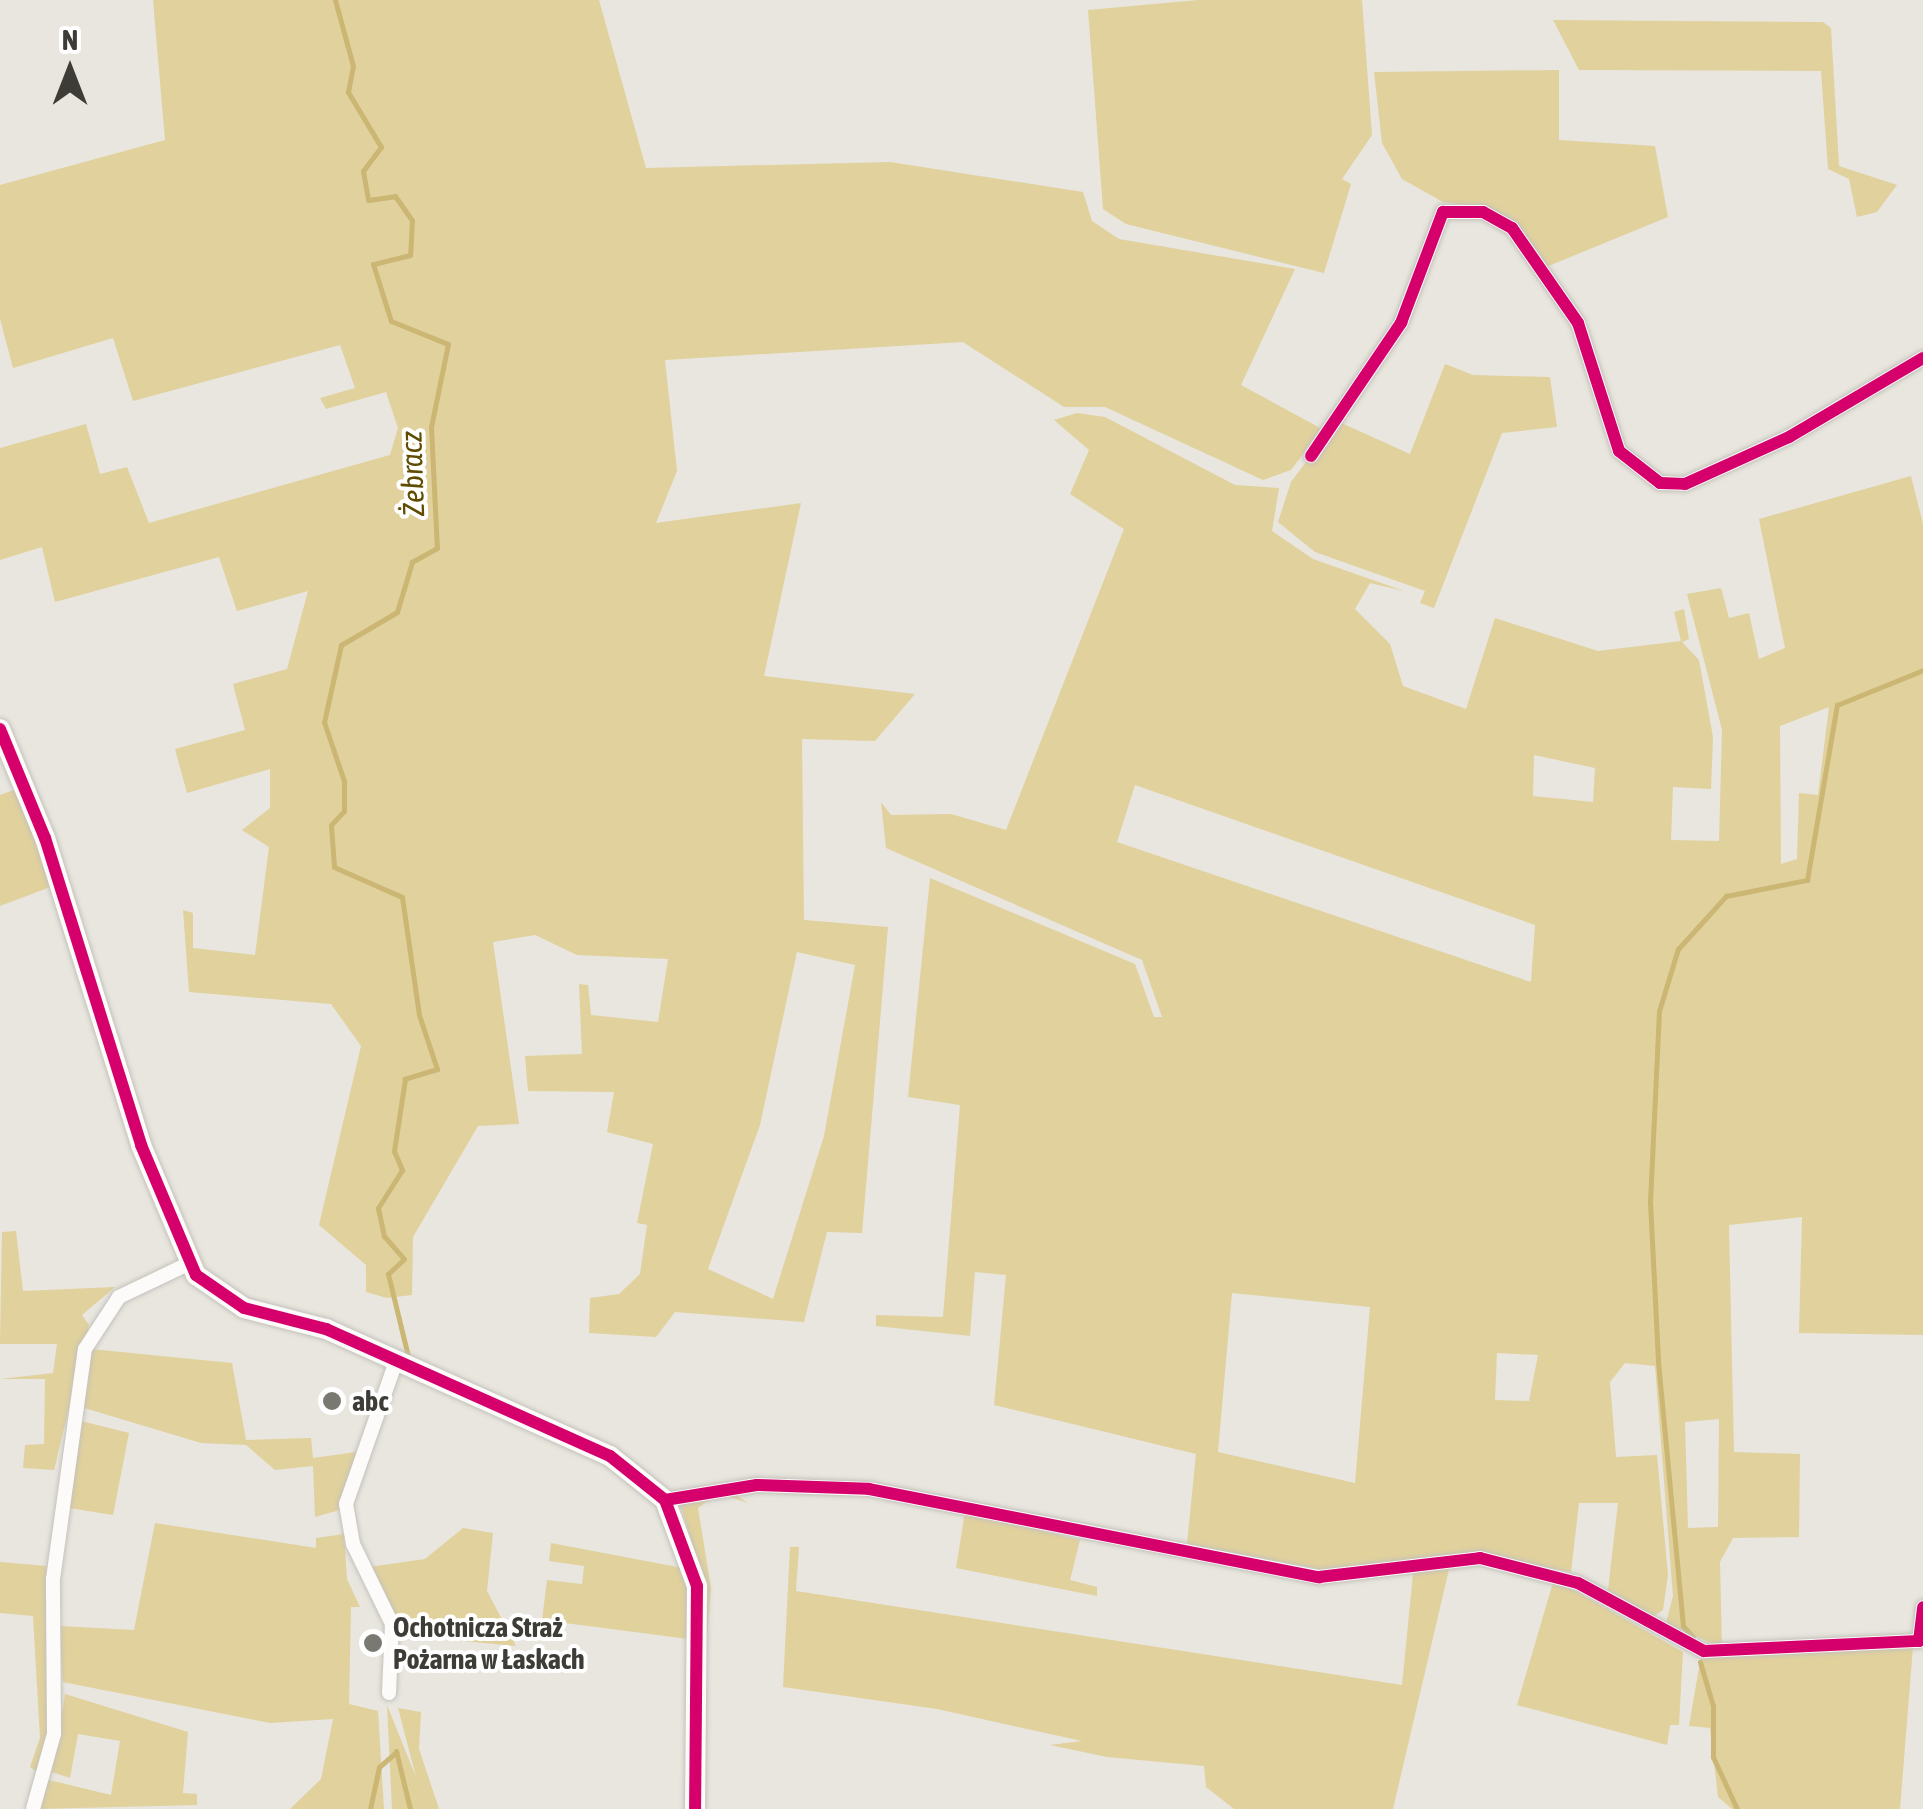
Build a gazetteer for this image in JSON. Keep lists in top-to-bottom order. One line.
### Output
{"water":["Żebracz"],"places":["abc","Ochotnicza Straż Pożarna w Łaskach"],"north":"top"}
